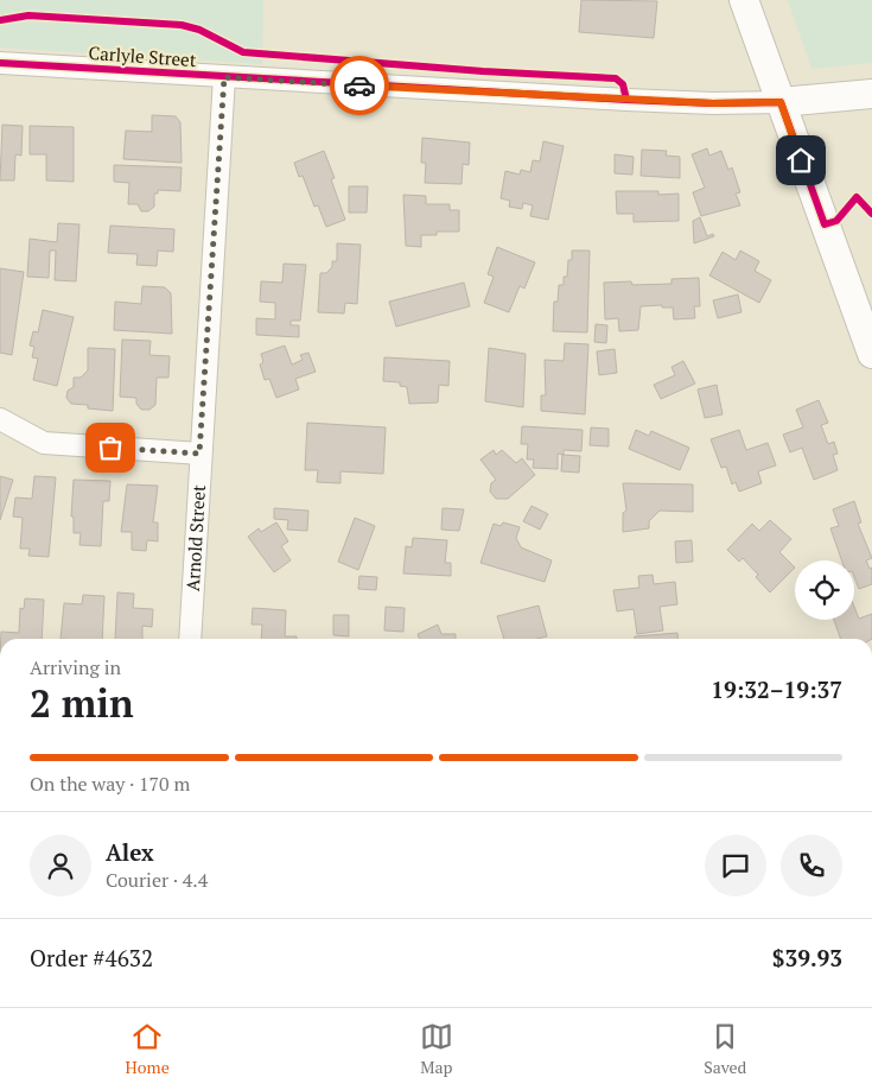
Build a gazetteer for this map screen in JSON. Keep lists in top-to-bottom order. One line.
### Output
{"streets":{"street":["Carlyle Street","Arnold Street"]},"crossings":[["Carlyle Street","Arnold Street"]],"page":{"heading":["2 min","Arriving in","19:32–19:37"],"panel":["Alex","Courier · 4.4","Order #4632","$39.93"],"bar":"On the way · 170 m","tabs":["Home","Map","Saved"]}}
